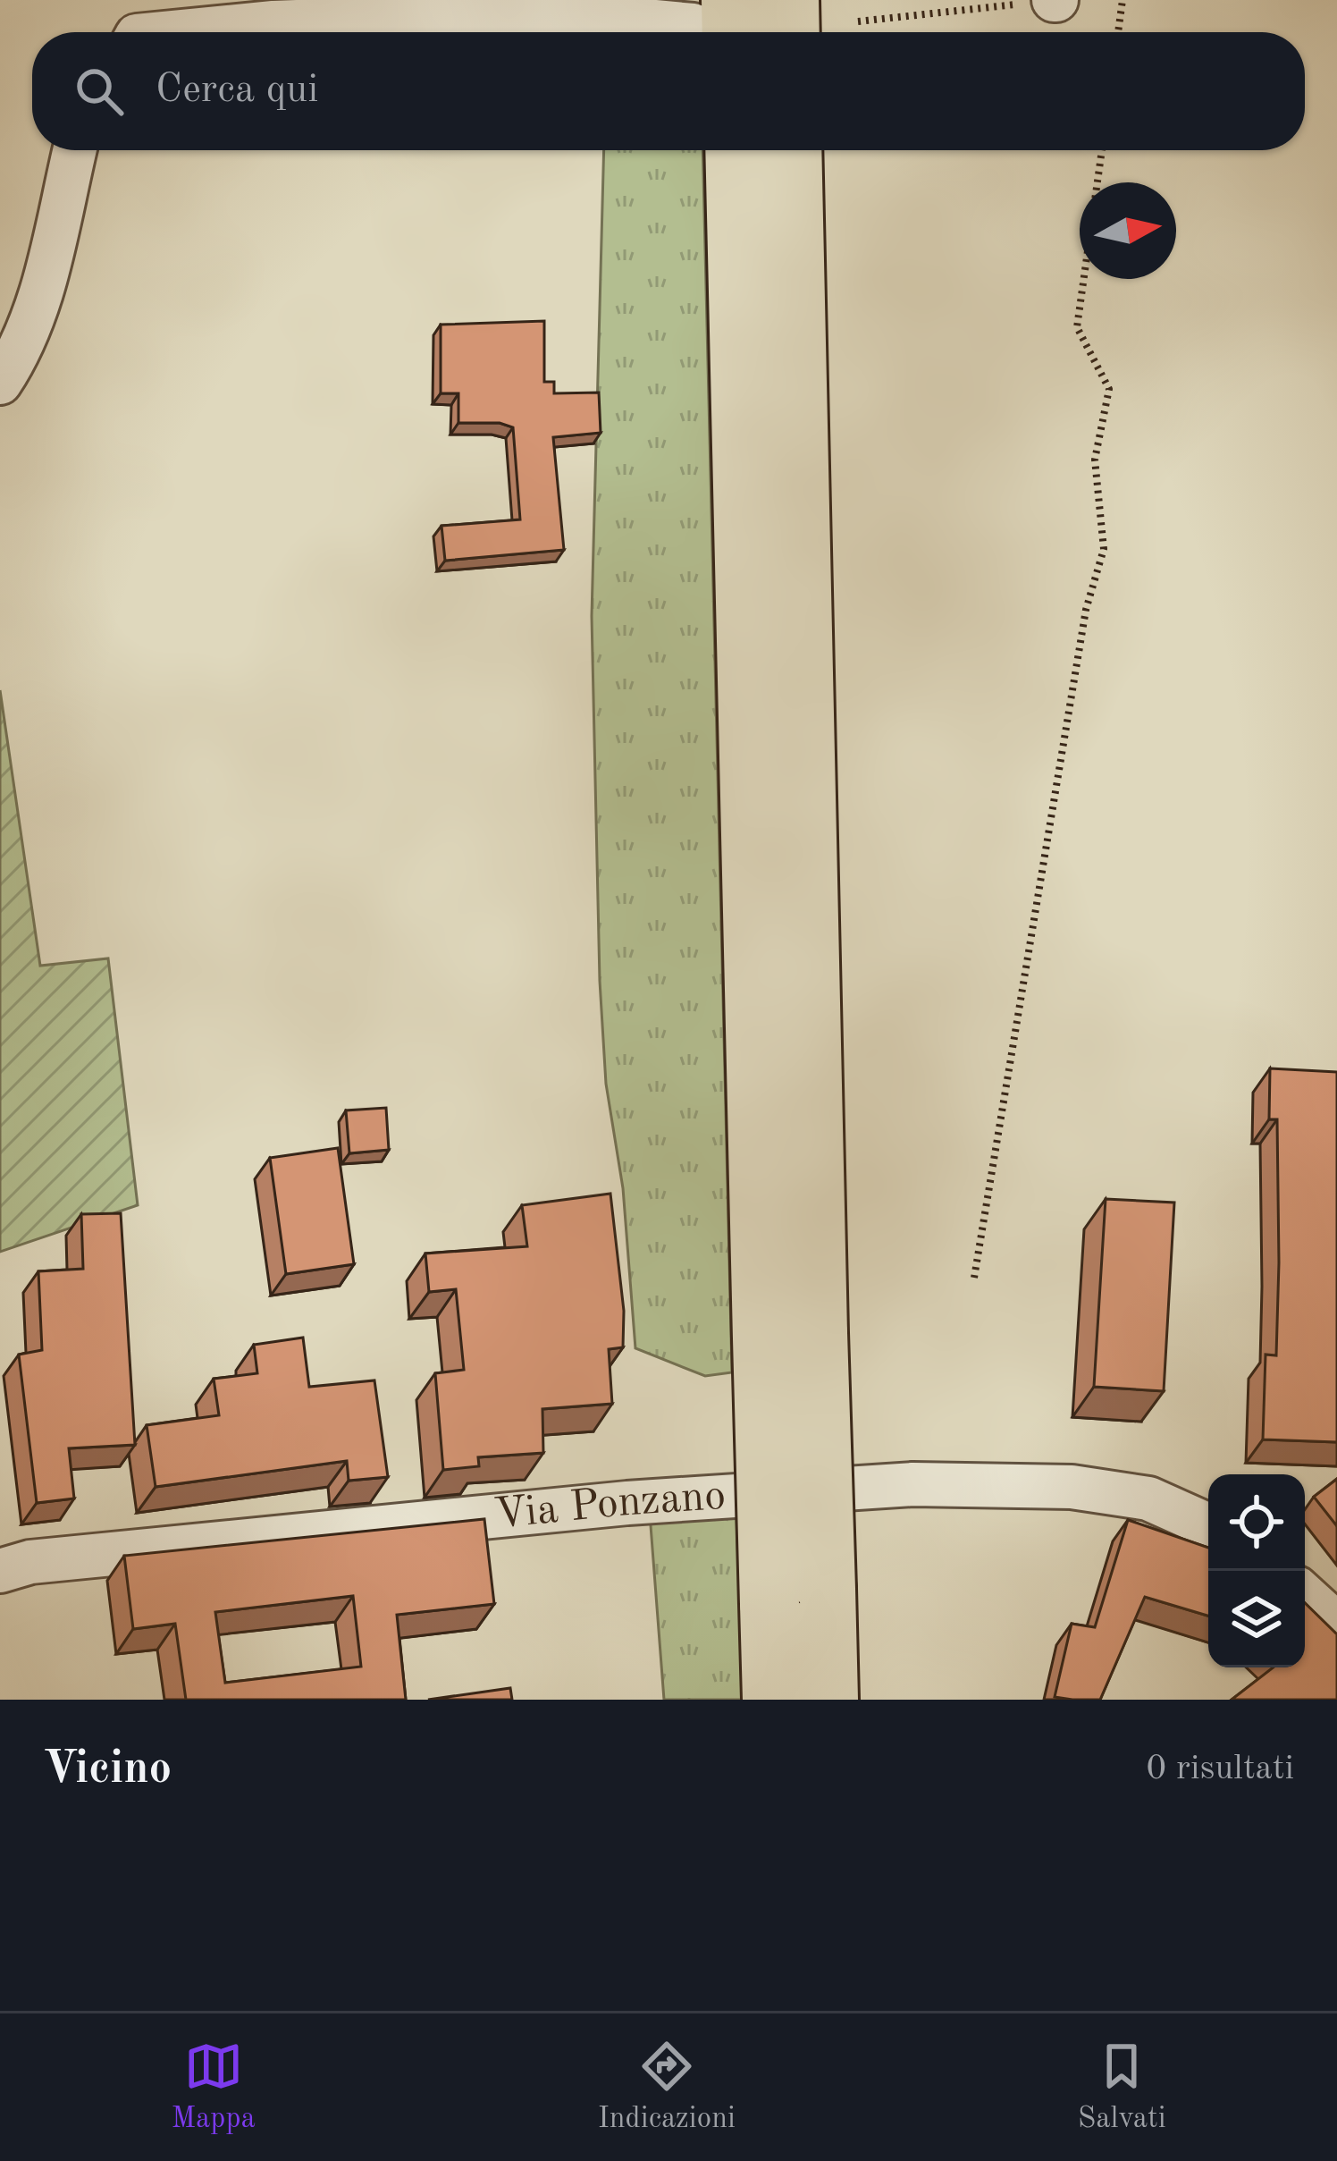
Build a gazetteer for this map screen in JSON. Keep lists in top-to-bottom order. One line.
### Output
{"streets":{"street":["Via Ponzano"]},"north":"right","page":{"search":"Cerca qui","heading":["Vicino","0 risultati"],"nav":["Mappa","Indicazioni","Salvati"]}}
